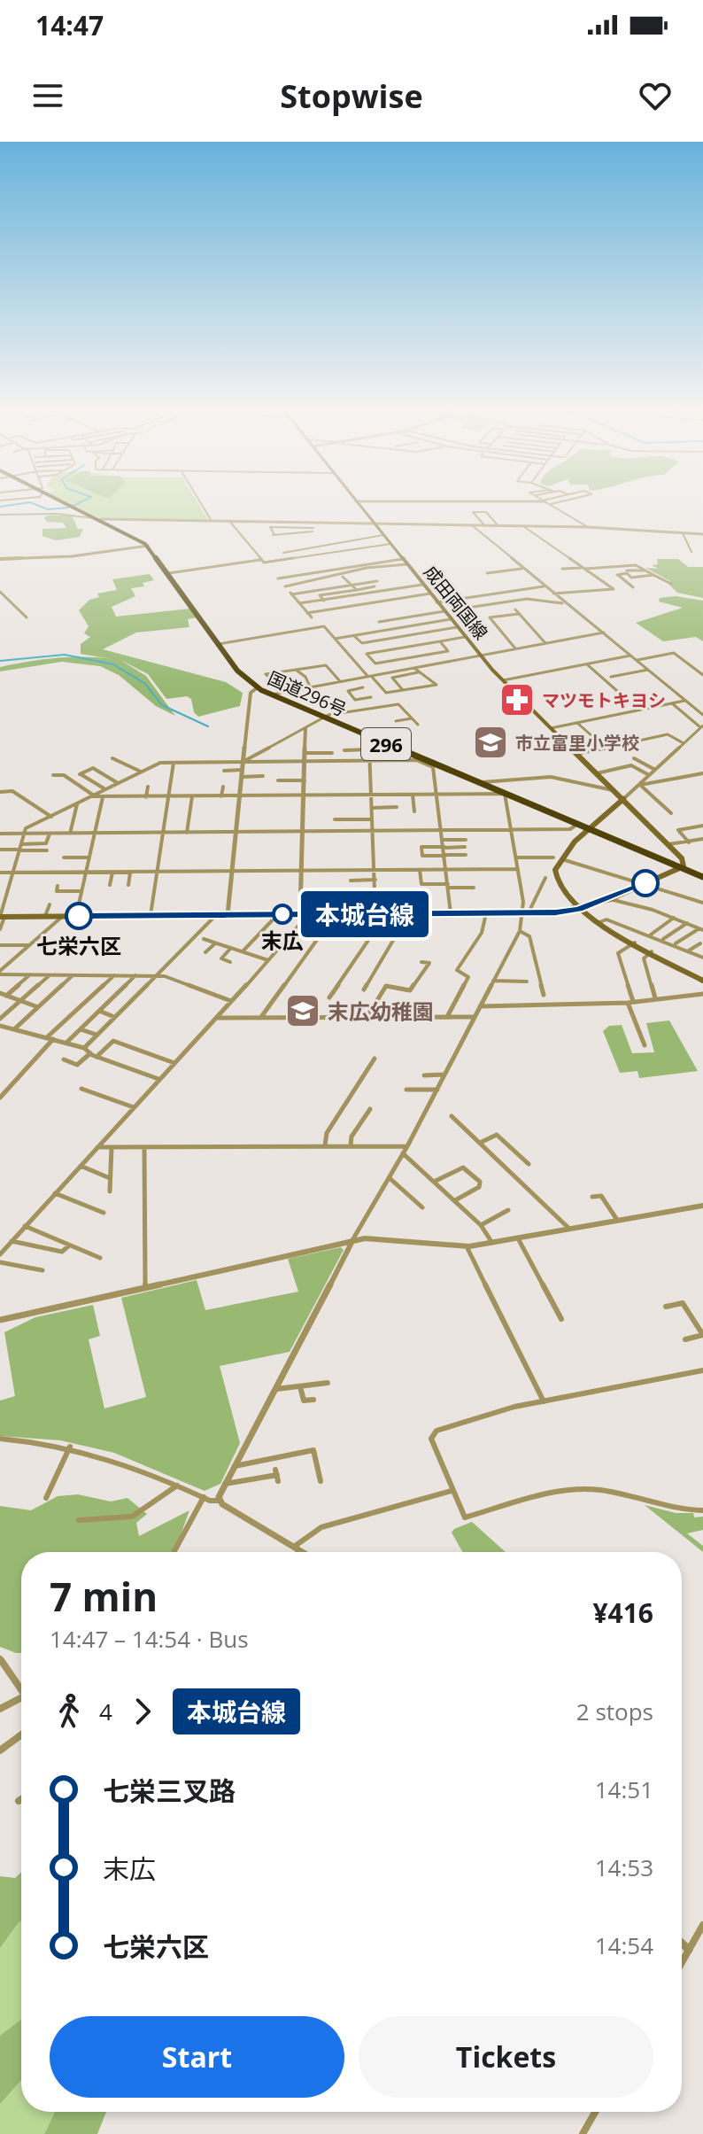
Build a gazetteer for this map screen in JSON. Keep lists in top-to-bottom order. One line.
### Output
{"streets":{"highway":["国道296号","296"],"main road":["成田両国線"]},"crossings":[["成田両国線","国道296号"]],"places":{"pharmacy":["マツモトキヨシ"],"school or university":["市立富里小学校","末広幼稚園"],"other":["末広","七栄六区"]},"lines":["bus line 本城台線"],"page":{"status":"14:47","header":"Stopwise","on_map":"本城台線","heading":["7 min","14:47 – 14:54 · Bus","¥416"],"legs":["4","本城台線","2 stops"],"list":[{"name":"七栄三叉路","value":"14:51"},{"name":"末広","value":"14:53"},{"name":"七栄六区","value":"14:54"}],"buttons":["Start","Tickets"]}}
